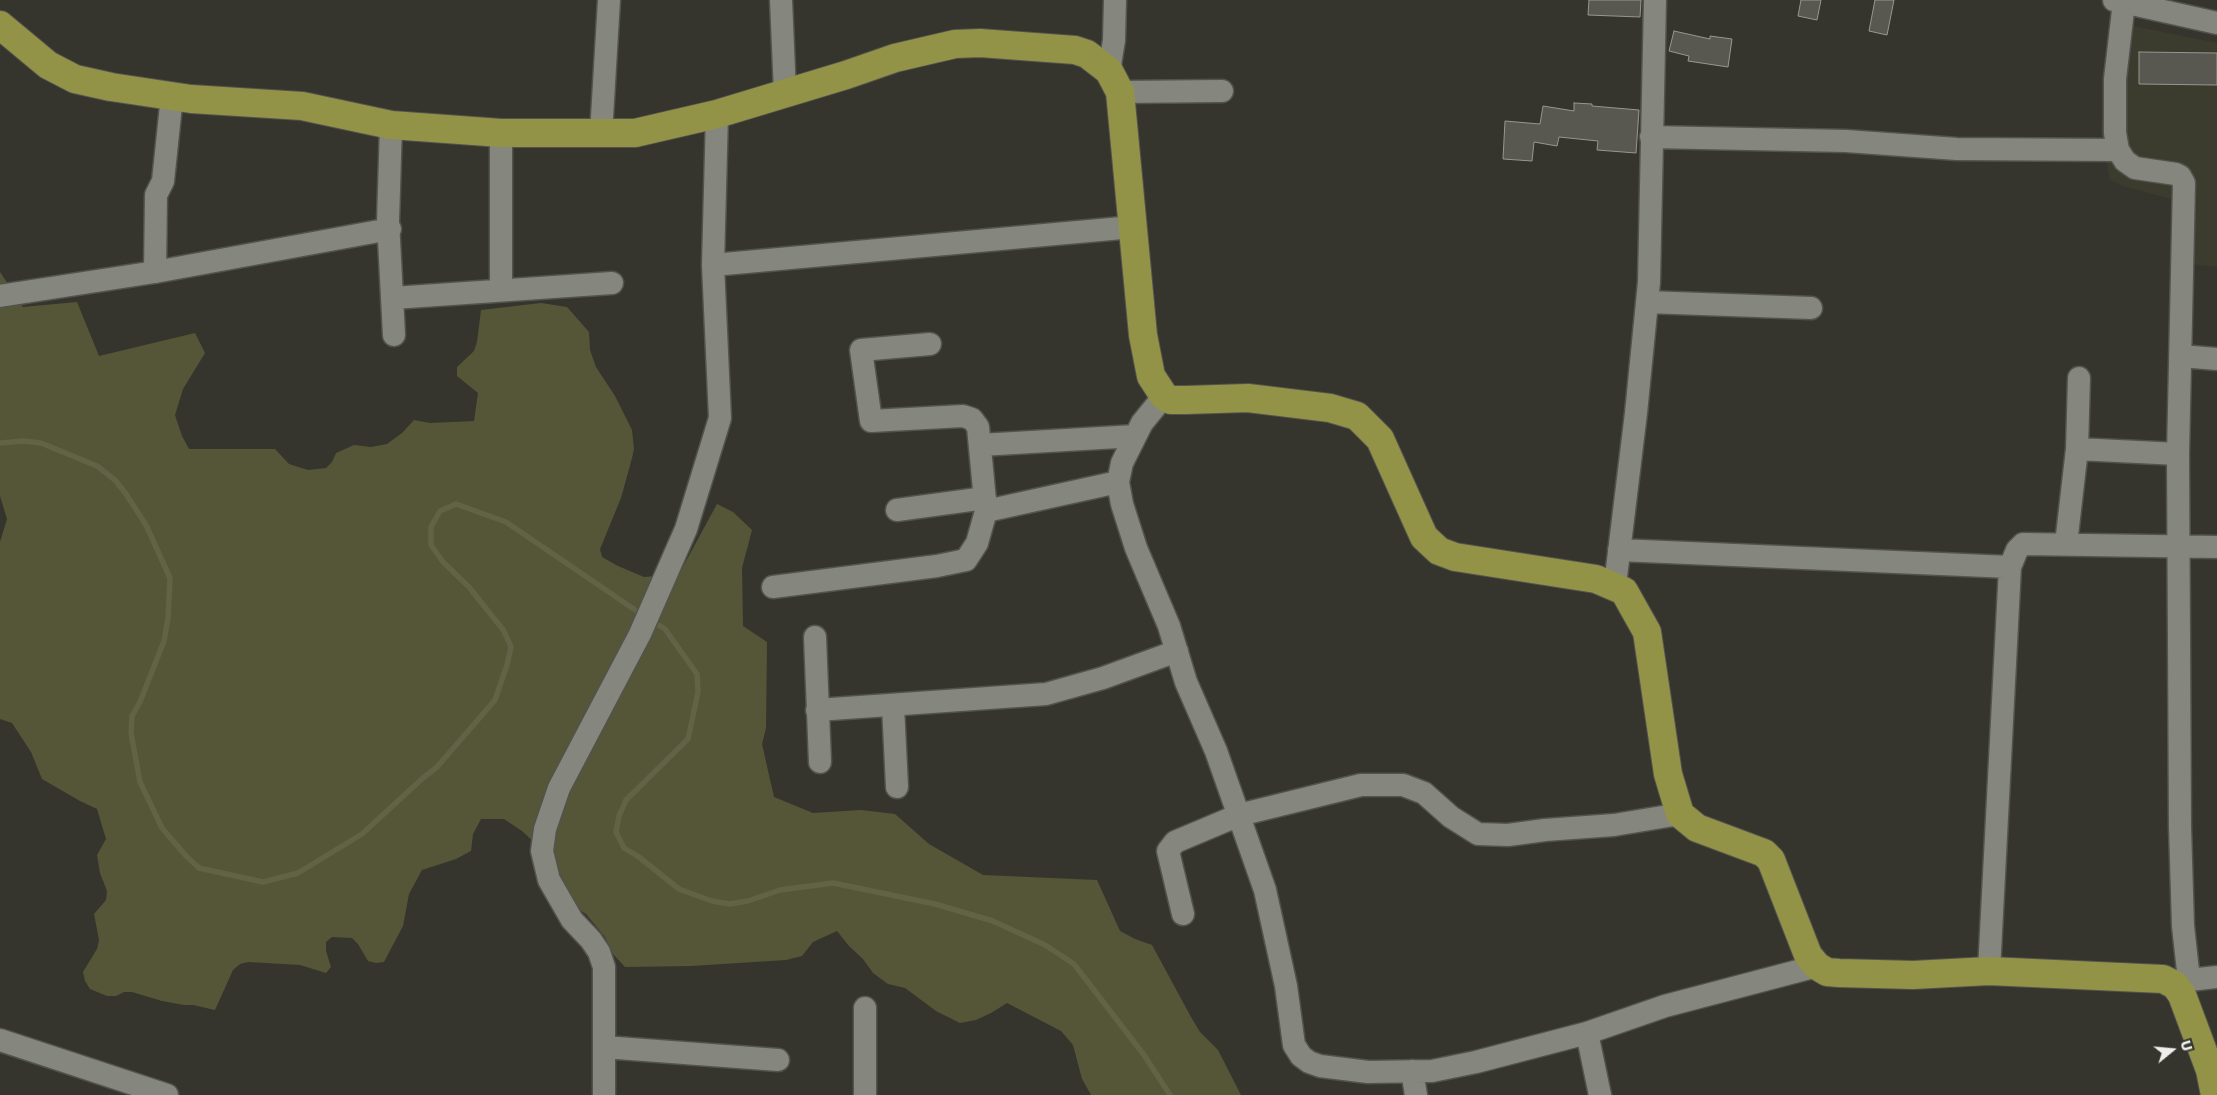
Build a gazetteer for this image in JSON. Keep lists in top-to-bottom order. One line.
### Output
{"north":"right"}
